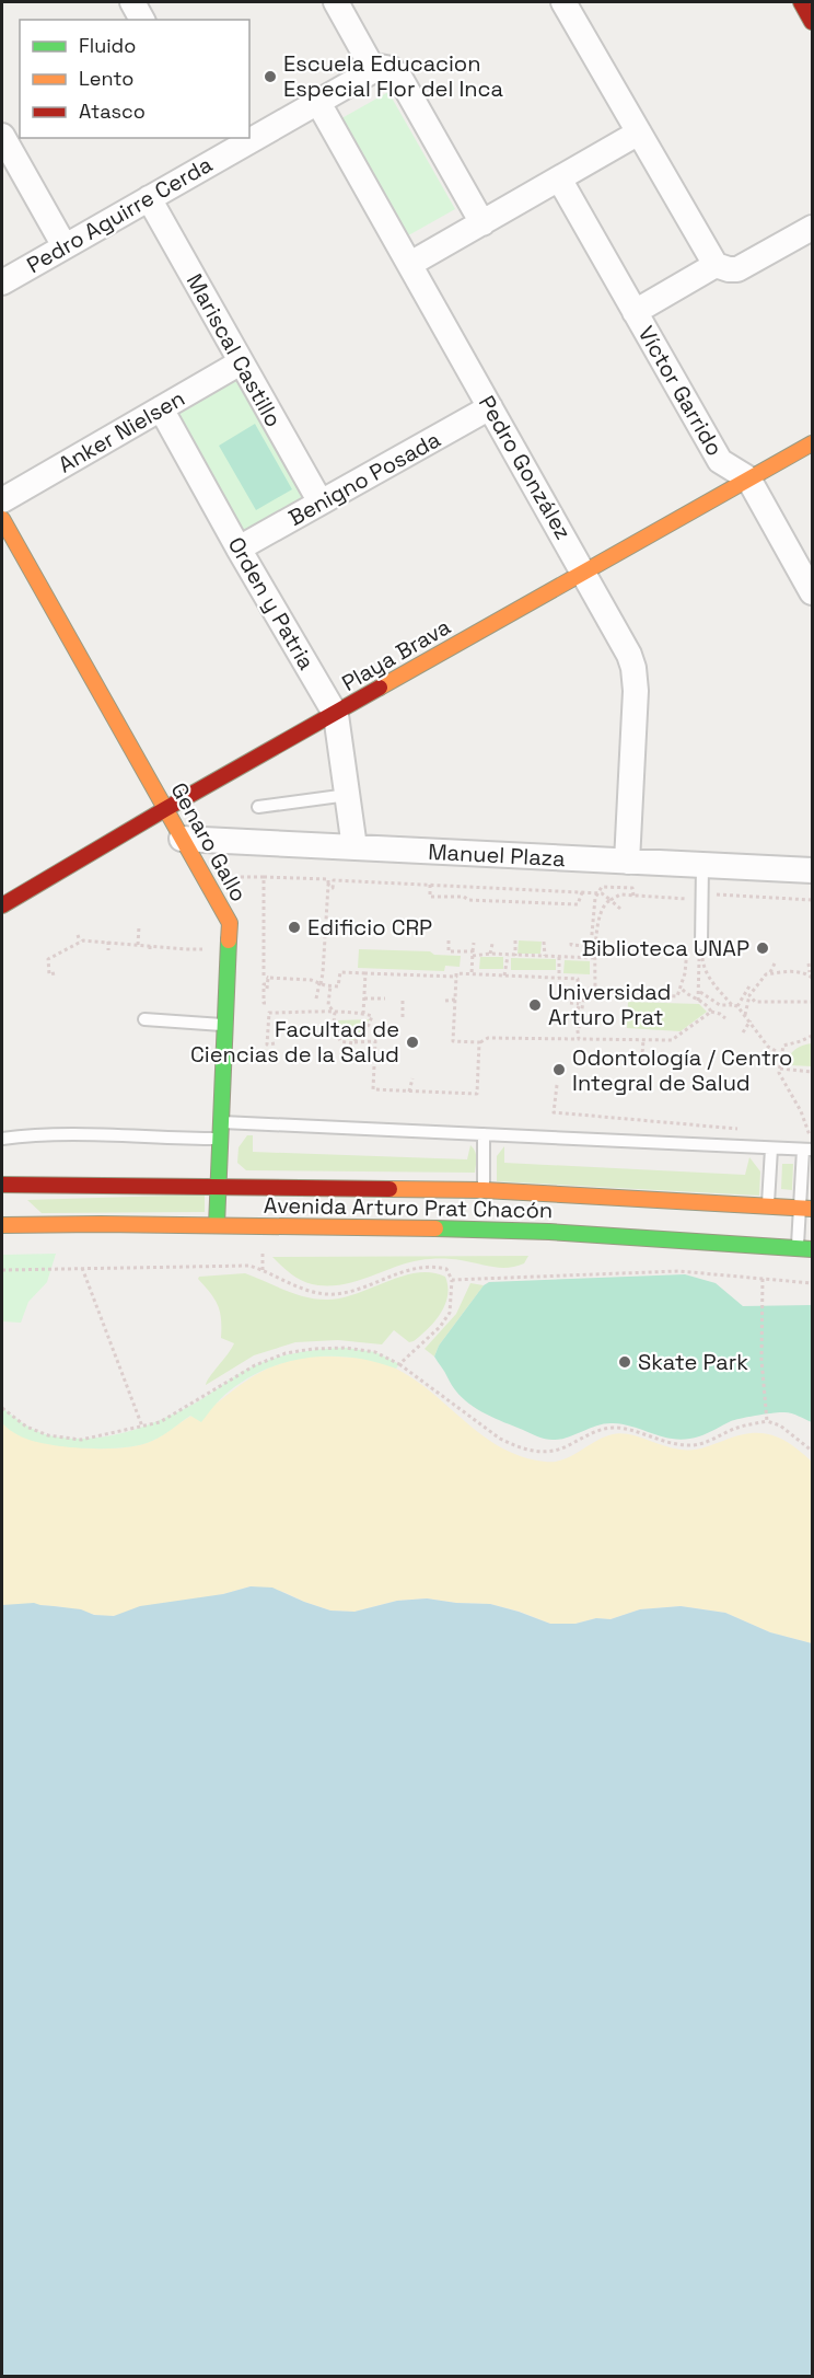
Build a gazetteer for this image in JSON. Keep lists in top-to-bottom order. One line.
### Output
{"streets":{"street":["Pedro Aguirre Cerda","Mariscal Castillo","Víctor Garrido","Anker Nielsen","Pedro González","Benigno Posada","Orden y Patria","Playa Brava","Genaro Gallo","Manuel Plaza","Avenida Arturo Prat Chacón"]},"crossings":[["Pedro Aguirre Cerda","Mariscal Castillo"],["Pedro Aguirre Cerda","Pedro González"],["Mariscal Castillo","Anker Nielsen"],["Mariscal Castillo","Benigno Posada"],["Víctor Garrido","Playa Brava"],["Anker Nielsen","Orden y Patria"],["Pedro González","Benigno Posada"],["Pedro González","Playa Brava"],["Pedro González","Manuel Plaza"],["Benigno Posada","Orden y Patria"],["Orden y Patria","Playa Brava"],["Orden y Patria","Manuel Plaza"],["Playa Brava","Genaro Gallo"],["Genaro Gallo","Manuel Plaza"],["Genaro Gallo","Avenida Arturo Prat Chacón"]],"places":["Escuela Educacion Especial Flor del Inca","Edificio CRP","Biblioteca UNAP","Universidad Arturo Prat","Facultad de Ciencias de la Salud","Odontología / Centro Integral de Salud","Skate Park"],"legend":["Fluido","Lento","Atasco"]}
